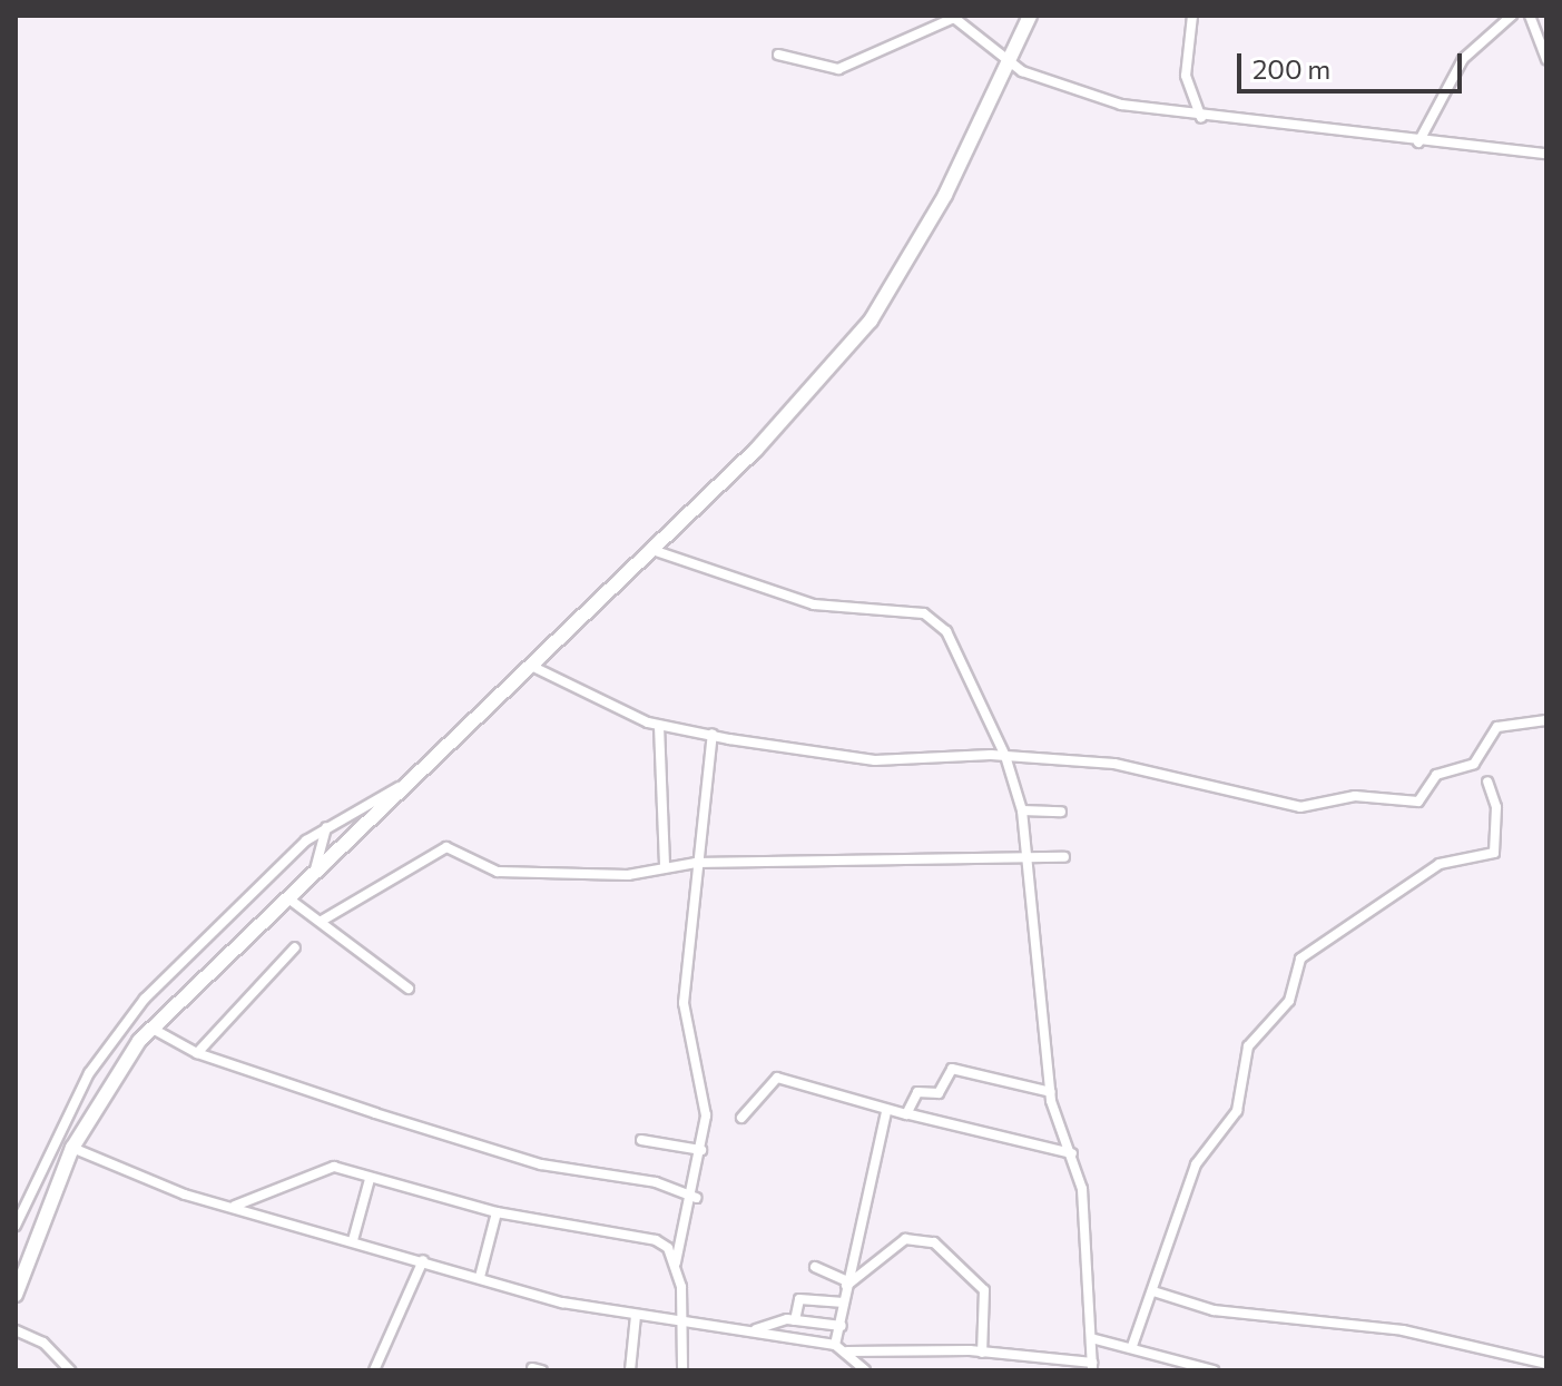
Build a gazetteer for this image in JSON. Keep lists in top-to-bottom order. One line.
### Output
{"scale_bar":"200 m"}
